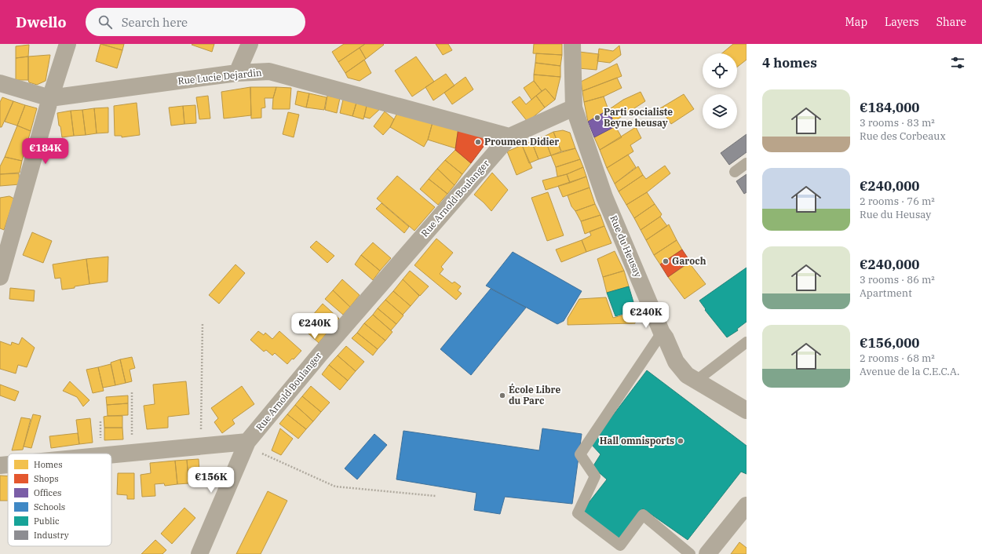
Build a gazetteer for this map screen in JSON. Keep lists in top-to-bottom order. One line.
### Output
{"streets":{"street":["Rue Lucie Dejardin","Rue Arnold Boulanger","Rue du Heusay"]},"crossings":[["Rue Lucie Dejardin","Rue Arnold Boulanger"],["Rue Arnold Boulanger","Rue du Heusay"]],"places":["Parti socialiste Beyne heusay","Proumen Didier","Garoch","École Libre du Parc","Hall omnisports"],"legend":["Homes","Shops","Offices","Schools","Public","Industry"],"page":{"header":"Dwello","search":"Search here","nav":["Map","Layers","Share"],"heading":"4 homes","list":[{"name":"€184,000","note":"3 rooms · 83 m² · Rue des Corbeaux"},{"name":"€240,000","note":"2 rooms · 76 m² · Rue du Heusay"},{"name":"€240,000","note":"3 rooms · 86 m² · Apartment"},{"name":"€156,000","note":"2 rooms · 68 m² · Avenue de la C.E.C.A."}],"price":["€184K","€240K","€240K","€156K"]}}
